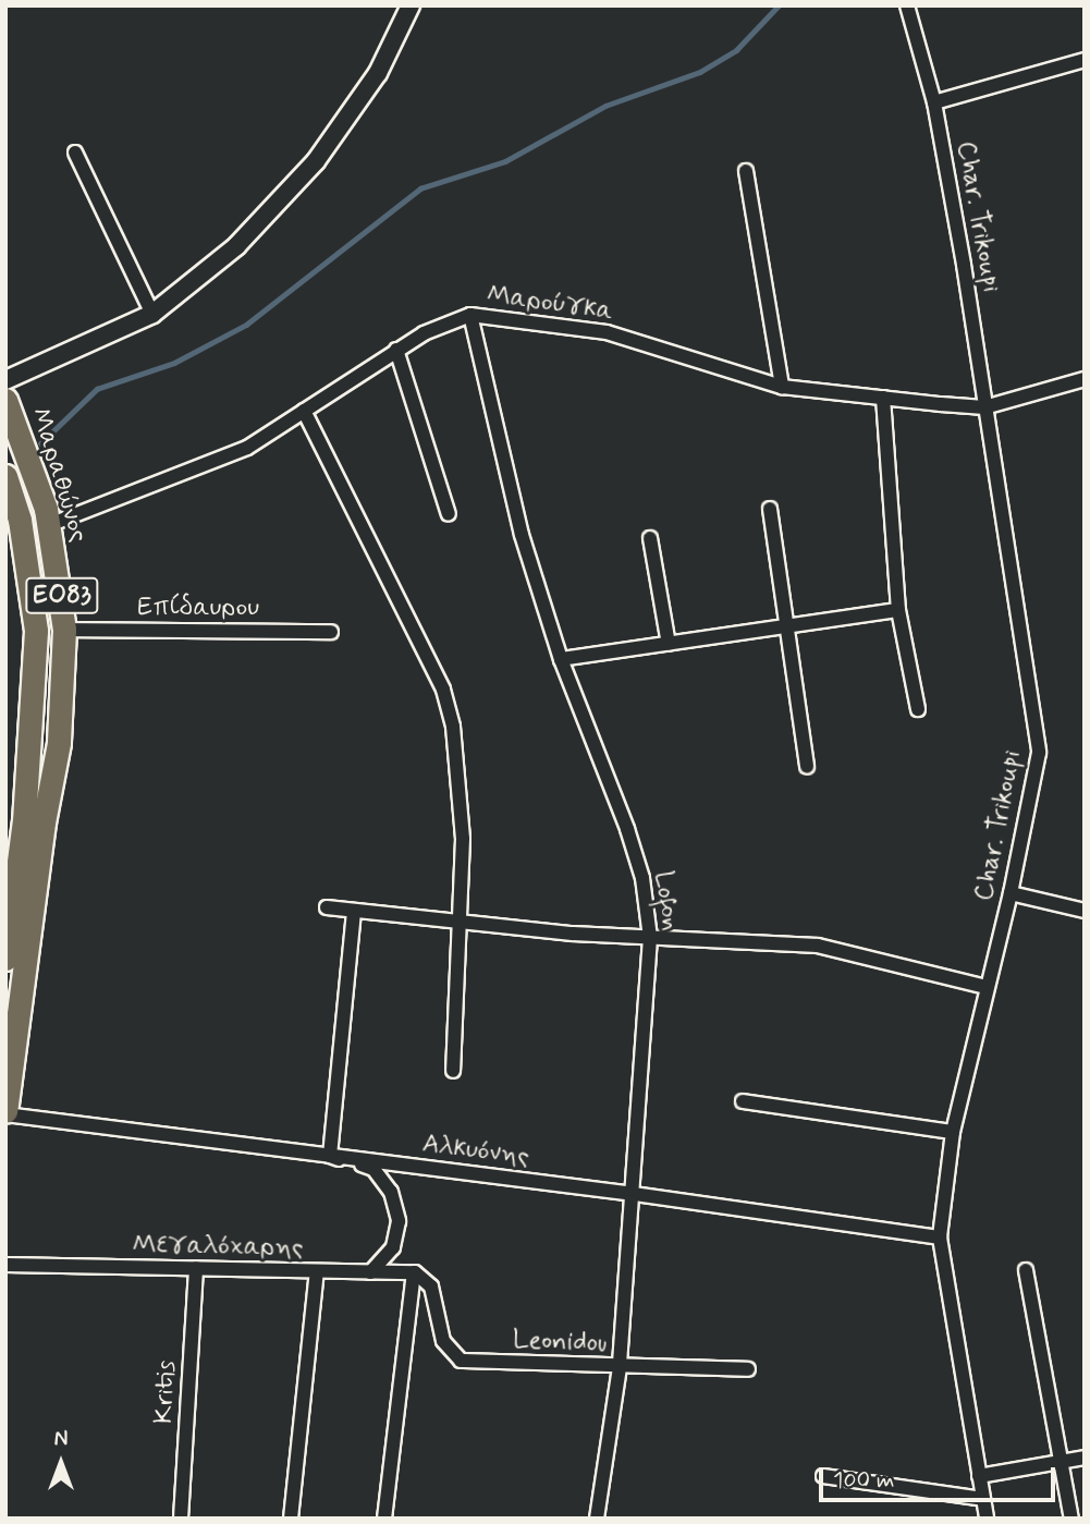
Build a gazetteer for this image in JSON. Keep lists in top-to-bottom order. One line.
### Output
{"streets":{"main road":["Μαραθώνος","ΕΟ83"],"street":["Char. Trikoupi","Μαρούγκα","Επίδαυρου","Lofon","Αλκυόνης","Μεγαλόχαρης","Leonidou","Kritis"]},"crossings":[["Char. Trikoupi","Μαρούγκα"],["Char. Trikoupi","Αλκυόνης"],["Μαρούγκα","Μαραθώνος"],["Μαρούγκα","Lofon"],["Μαραθώνος","Επίδαυρου"],["Μαραθώνος","Αλκυόνης"],["Lofon","Αλκυόνης"],["Lofon","Leonidou"],["Μεγαλόχαρης","Leonidou"],["Μεγαλόχαρης","Kritis"]],"scale_bar":"100 m","north":"top"}
